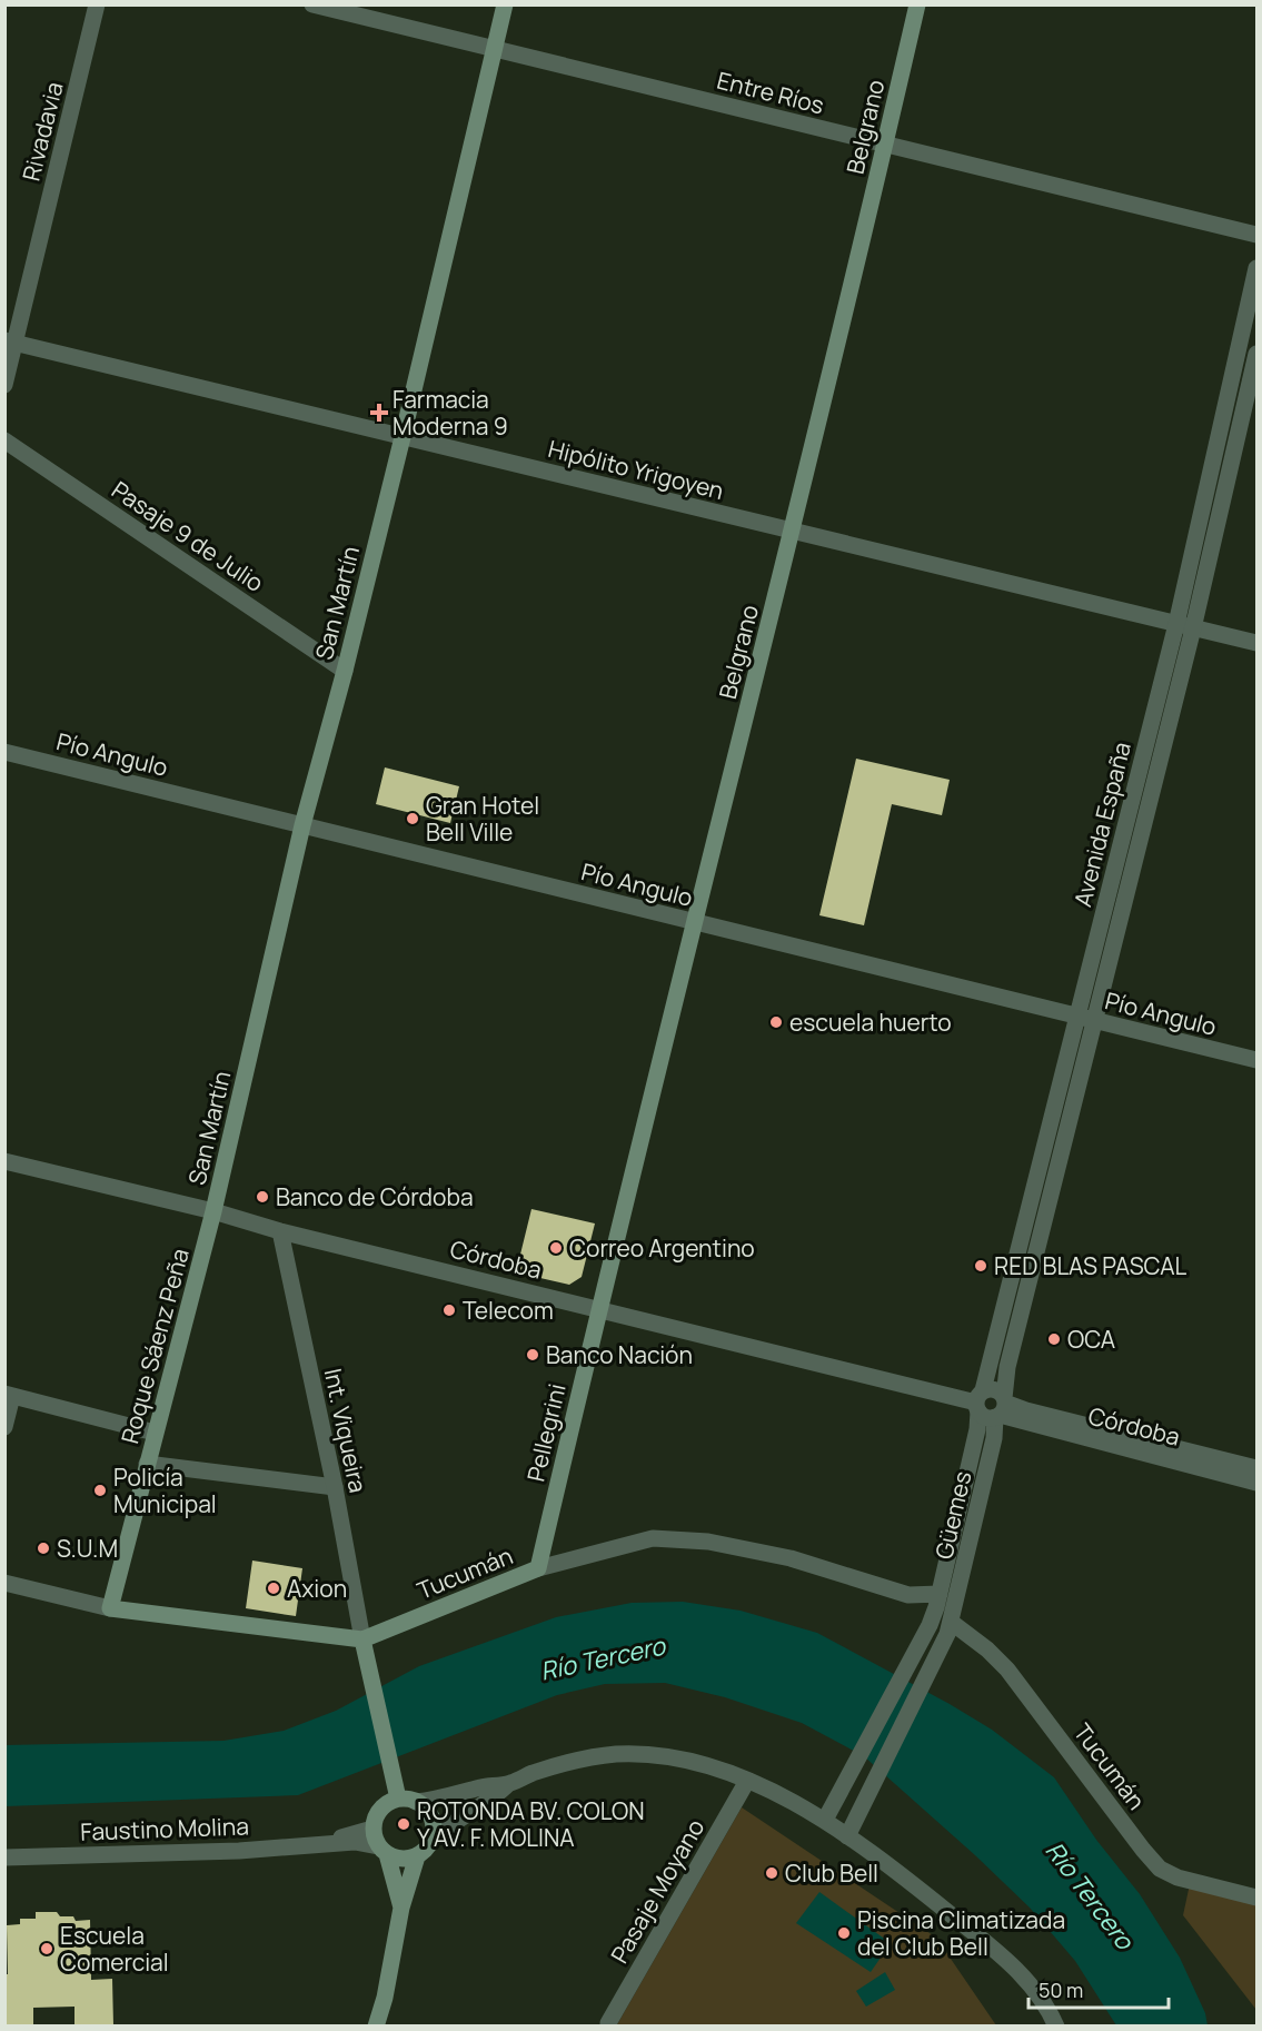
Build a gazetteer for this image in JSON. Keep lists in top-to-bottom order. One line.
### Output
{"streets":{"main road":["Belgrano","San Martín","Roque Sáenz Peña","Pellegrini","Tucumán"],"street":["Entre Ríos","Rivadavia","Hipólito Yrigoyen","Pasaje 9 de Julio","Pío Angulo","Avenida España","Córdoba","Int. Viqueira","Güemes","Faustino Molina","Pasaje Moyano"]},"crossings":[["Entre Ríos","Belgrano"],["Entre Ríos","San Martín"],["Belgrano","Hipólito Yrigoyen"],["Belgrano","Pío Angulo"],["Belgrano","Córdoba"],["Belgrano","Pellegrini"],["Rivadavia","Hipólito Yrigoyen"],["Hipólito Yrigoyen","San Martín"],["Hipólito Yrigoyen","Avenida España"],["Pasaje 9 de Julio","San Martín"],["San Martín","Pío Angulo"],["San Martín","Córdoba"],["San Martín","Roque Sáenz Peña"],["Pío Angulo","Avenida España"],["Avenida España","Córdoba"],["Avenida España","Güemes"],["Córdoba","Roque Sáenz Peña"],["Córdoba","Int. Viqueira"],["Córdoba","Pellegrini"],["Córdoba","Güemes"],["Roque Sáenz Peña","Tucumán"],["Int. Viqueira","Tucumán"],["Pellegrini","Tucumán"],["Güemes","Tucumán"]],"water":["Río Tercero"],"places":{"health":["Farmacia Moderna 9"],"other":["Gran Hotel Bell Ville","escuela huerto","Banco de Córdoba","Correo Argentino","RED BLAS PASCAL","Telecom","OCA","Banco Nación","Policía Municipal","S.U.M","Axion","ROTONDA BV. COLON Y AV. F. MOLINA","Club Bell","Piscina Climatizada del Club Bell","Escuela Comercial"]},"scale_bar":"50 m"}
